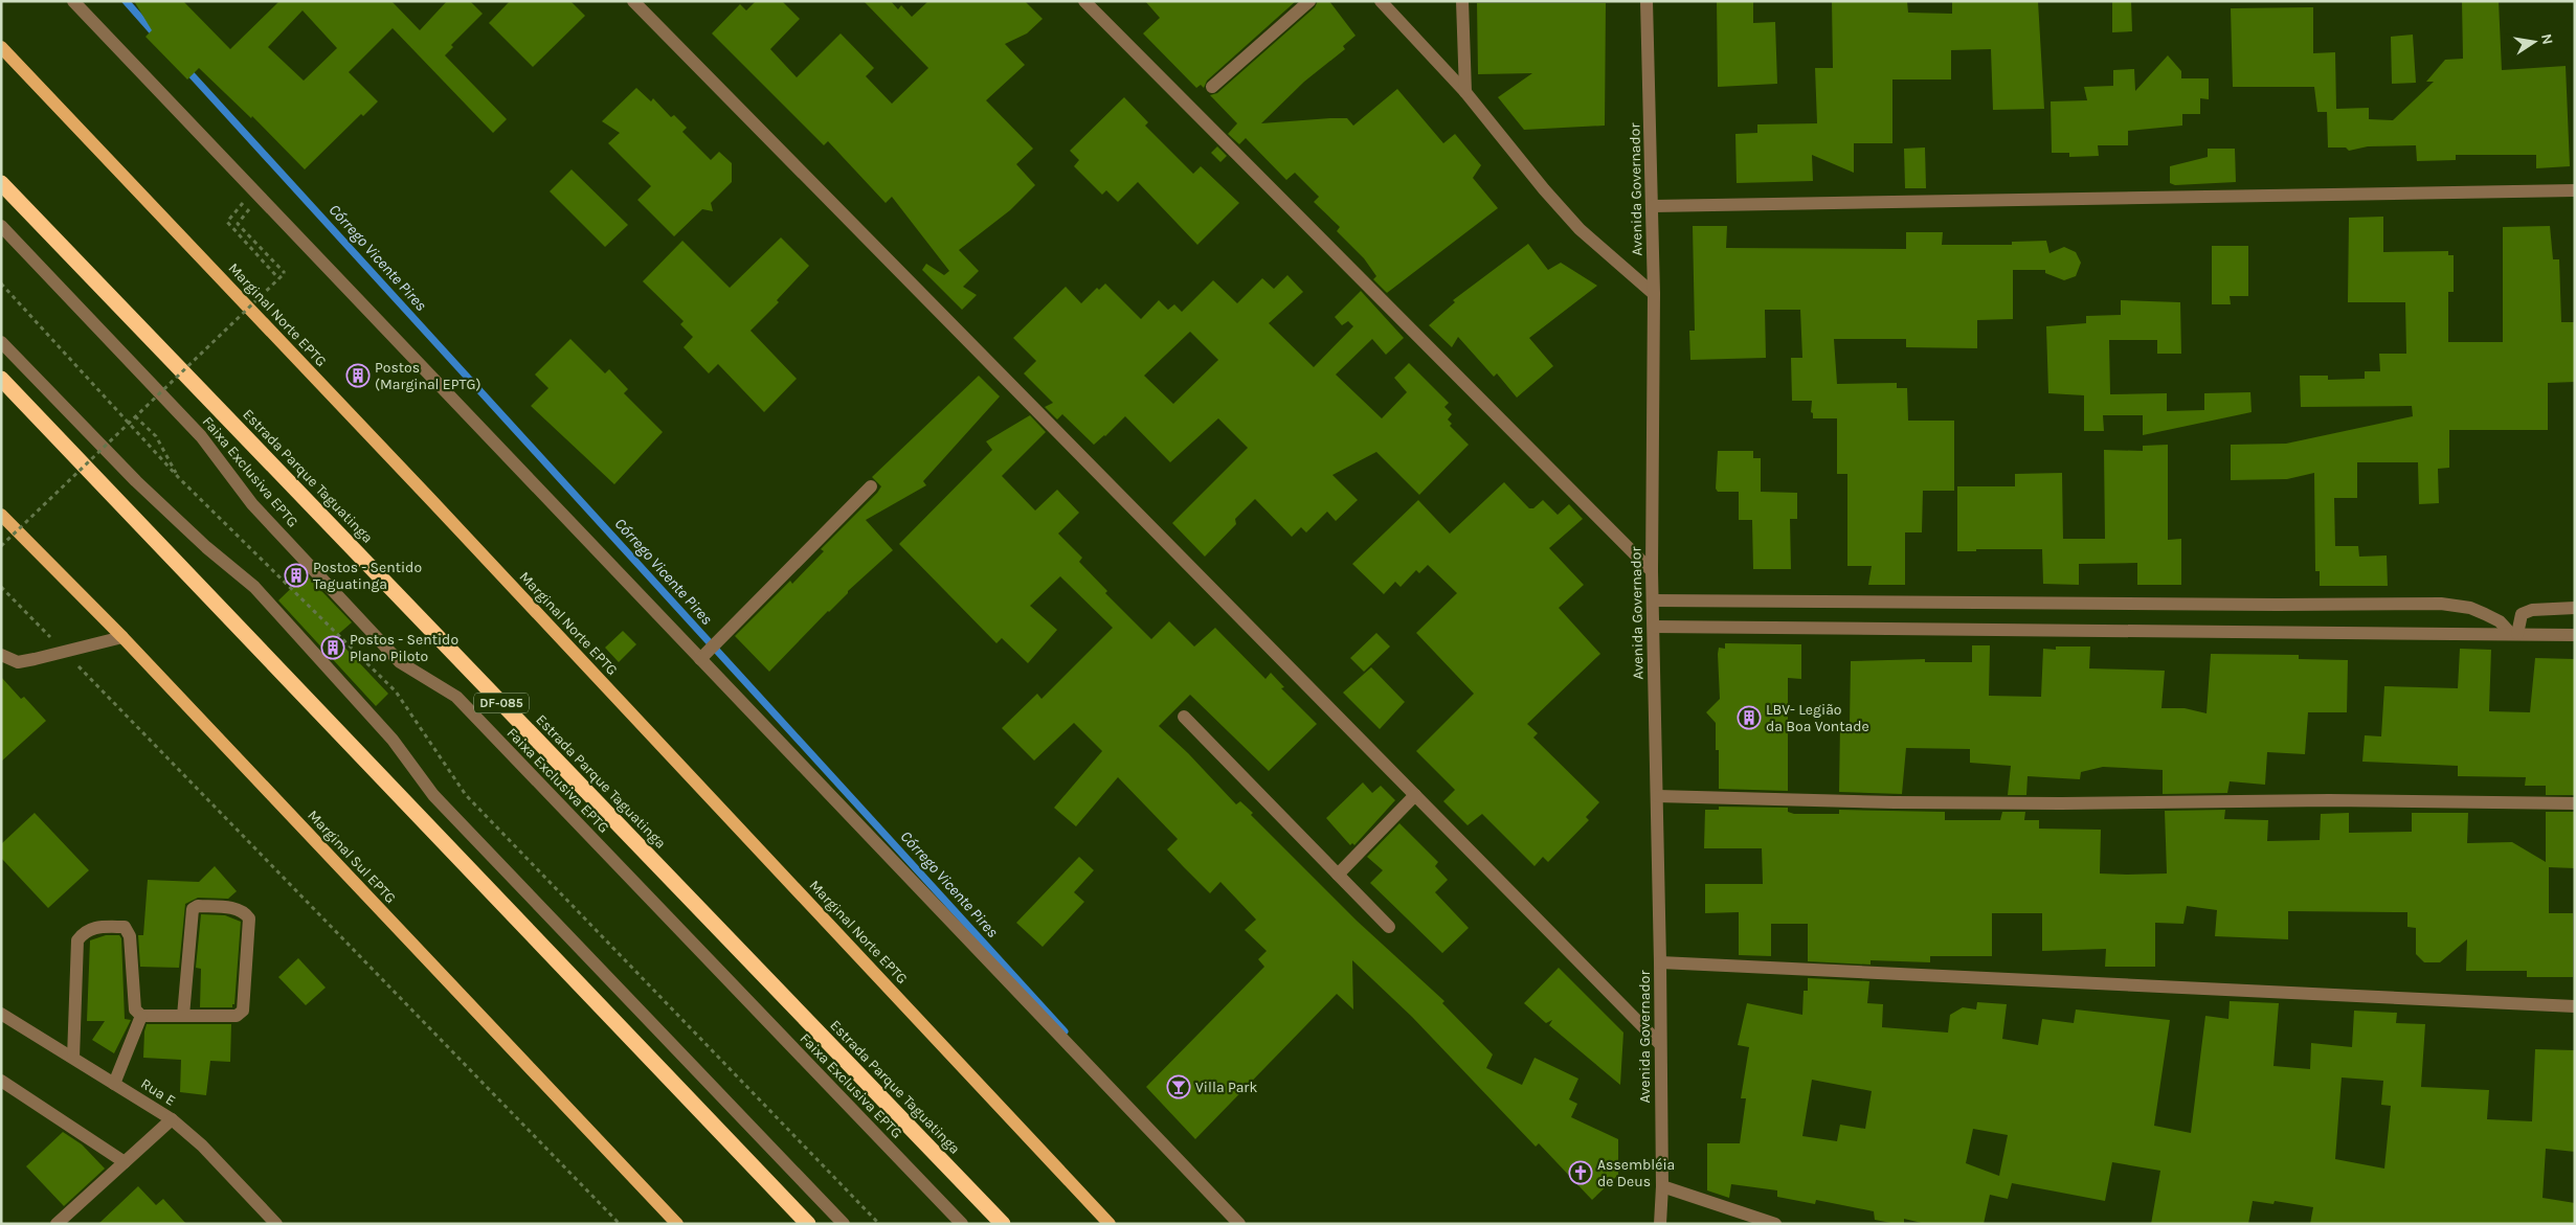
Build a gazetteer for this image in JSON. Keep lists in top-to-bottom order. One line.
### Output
{"streets":{"highway":["Estrada Parque Taguatinga","DF-085"],"main road":["Marginal Norte EPTG","Marginal Sul EPTG"],"street":["Avenida Governador","Faixa Exclusiva EPTG","Rua E"]},"water":["Córrego Vicente Pires"],"places":{"building":["Postos (Marginal EPTG)","Postos - Sentido Taguatinga","Postos - Sentido Plano Piloto","LBV- Legião da Boa Vontade"],"bar":["Villa Park"],"church":["Assembléia de Deus"]},"north":"right"}
